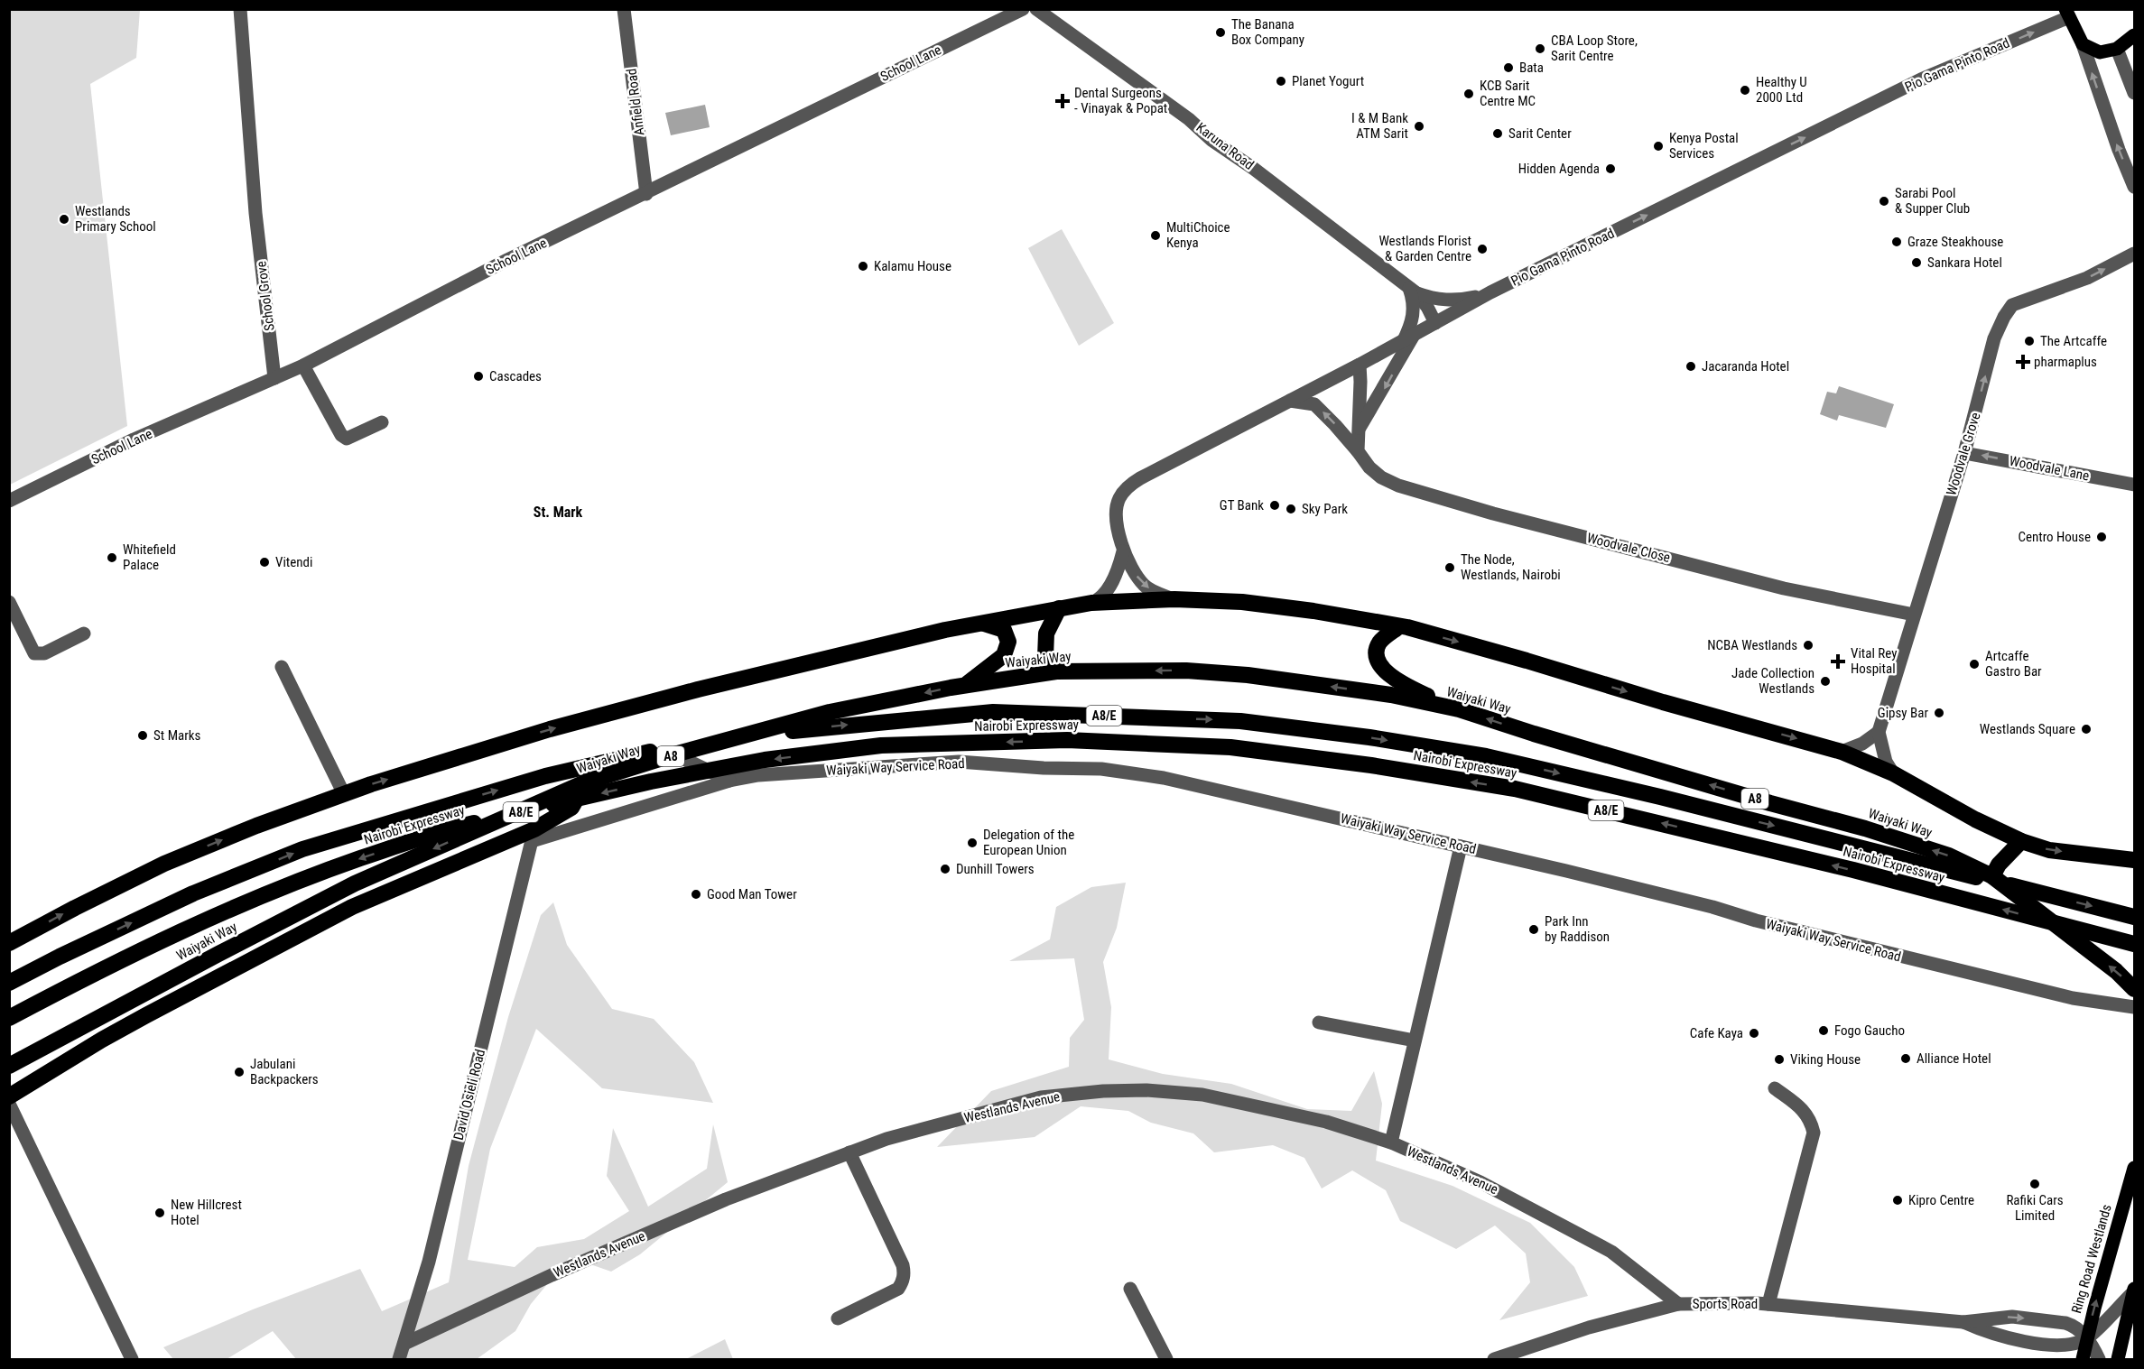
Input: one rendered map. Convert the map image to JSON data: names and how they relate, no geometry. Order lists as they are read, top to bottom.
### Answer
{
  "streets": {
    "highway": [
      "Waiyaki Way",
      "A8/E",
      "Nairobi Expressway",
      "A8"
    ],
    "main road": ["Ring Road Westlands"],
    "street": [
      "School Lane",
      "Pio Gama Pinto Road",
      "Anfield Road",
      "Karuna Road",
      "School Grove",
      "Woodvale Grove",
      "Woodvale Lane",
      "Woodvale Close",
      "Waiyaki Way Service Road",
      "David Osieli Road",
      "Westlands Avenue",
      "Sports Road"
    ]
  },
  "crossings": [
    ["School Lane", "Anfield Road"],
    ["School Lane", "School Grove"],
    ["Pio Gama Pinto Road", "Karuna Road"],
    ["Pio Gama Pinto Road", "Woodvale Close"],
    ["Woodvale Grove", "Woodvale Lane"],
    ["Woodvale Grove", "Woodvale Close"],
    ["Waiyaki Way Service Road", "David Osieli Road"],
    ["David Osieli Road", "Westlands Avenue"],
    ["Westlands Avenue", "Sports Road"],
    ["Ring Road Westlands", "Sports Road"]
  ],
  "one_way": ["Pio Gama Pinto Road", "Woodvale Grove", "Woodvale Lane"],
  "districts": ["St. Mark"],
  "places": {
    "other": [
      "The Banana Box Company",
      "CBA Loop Store, Sarit Centre",
      "Bata",
      "Planet Yogurt",
      "Healthy U 2000 Ltd",
      "KCB Sarit Centre MC",
      "I & M Bank ATM Sarit",
      "Sarit Center",
      "Kenya Postal Services",
      "Hidden Agenda",
      "Sarabi Pool & Supper Club",
      "Westlands Primary School",
      "MultiChoice Kenya",
      "Graze Steakhouse",
      "Westlands Florist & Garden Centre",
      "Sankara Hotel",
      "Kalamu House",
      "The Artcaffe",
      "Jacaranda Hotel",
      "Cascades",
      "GT Bank",
      "Sky Park",
      "Centro House",
      "Whitefield Palace",
      "Vitendi",
      "The Node, Westlands, Nairobi",
      "NCBA Westlands",
      "Artcaffe Gastro Bar",
      "Jade Collection Westlands",
      "Gipsy Bar",
      "Westlands Square",
      "St Marks",
      "Delegation of the European Union",
      "Dunhill Towers",
      "Good Man Tower",
      "Park Inn by Raddison",
      "Fogo Gaucho",
      "Cafe Kaya",
      "Alliance Hotel",
      "Viking House",
      "Jabulani Backpackers",
      "Rafiki Cars Limited",
      "Kipro Centre",
      "New Hillcrest Hotel"
    ],
    "health": ["Dental Surgeons - Vinayak & Popat", "pharmaplus", "Vital Rey Hospital"]
  }
}
